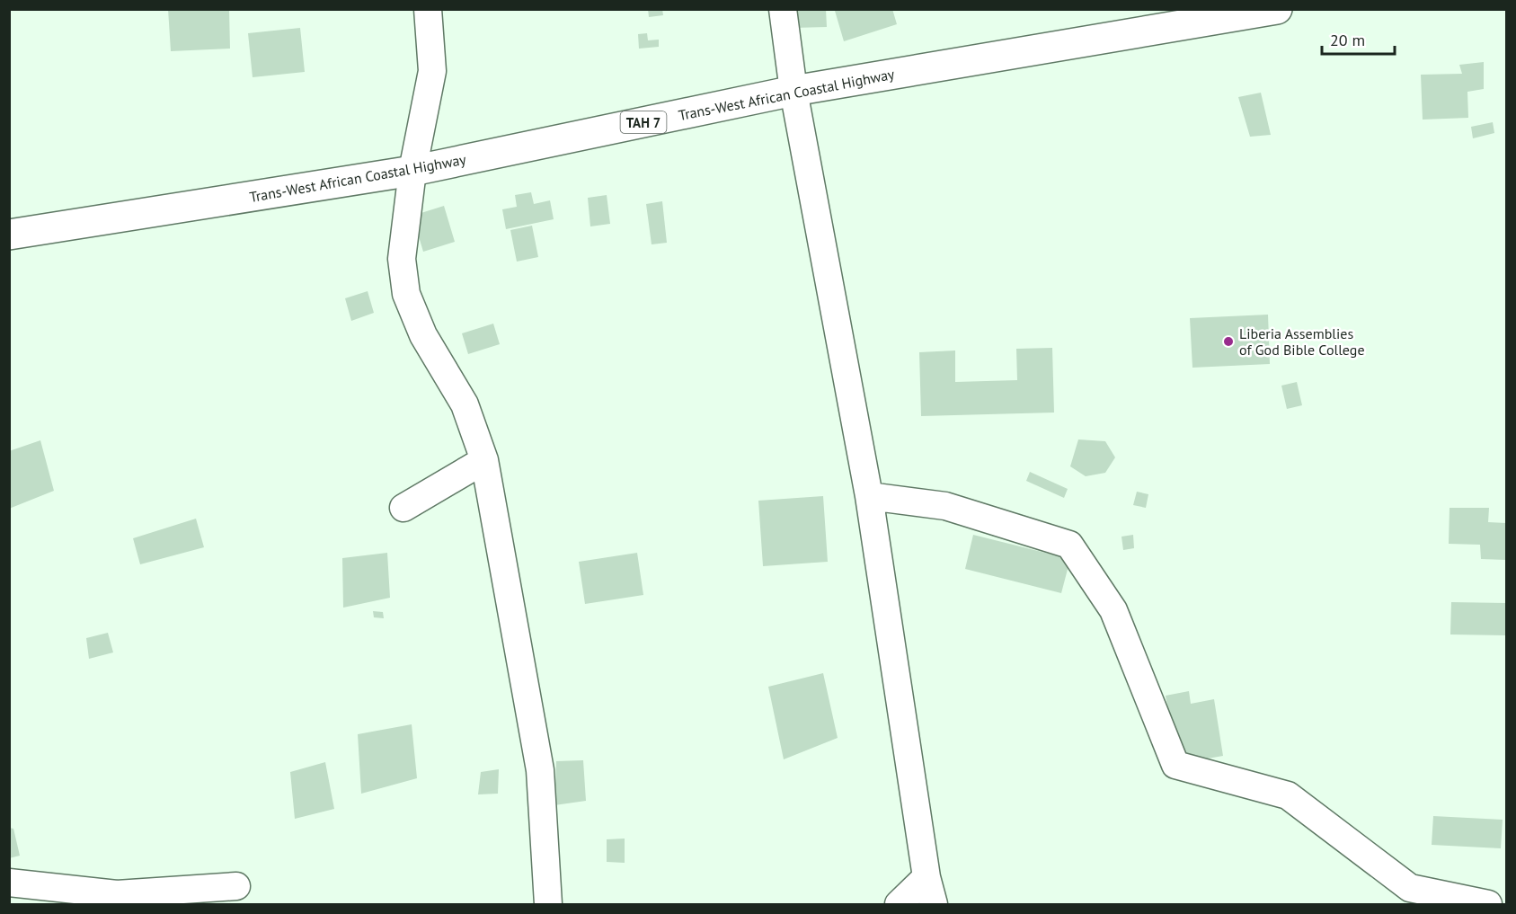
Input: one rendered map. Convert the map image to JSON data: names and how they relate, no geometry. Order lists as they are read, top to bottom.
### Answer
{
  "streets": {
    "highway": ["Trans-West African Coastal Highway", "TAH 7"]
  },
  "places": ["Liberia Assemblies of God Bible College"],
  "scale_bar": "20 m"
}
